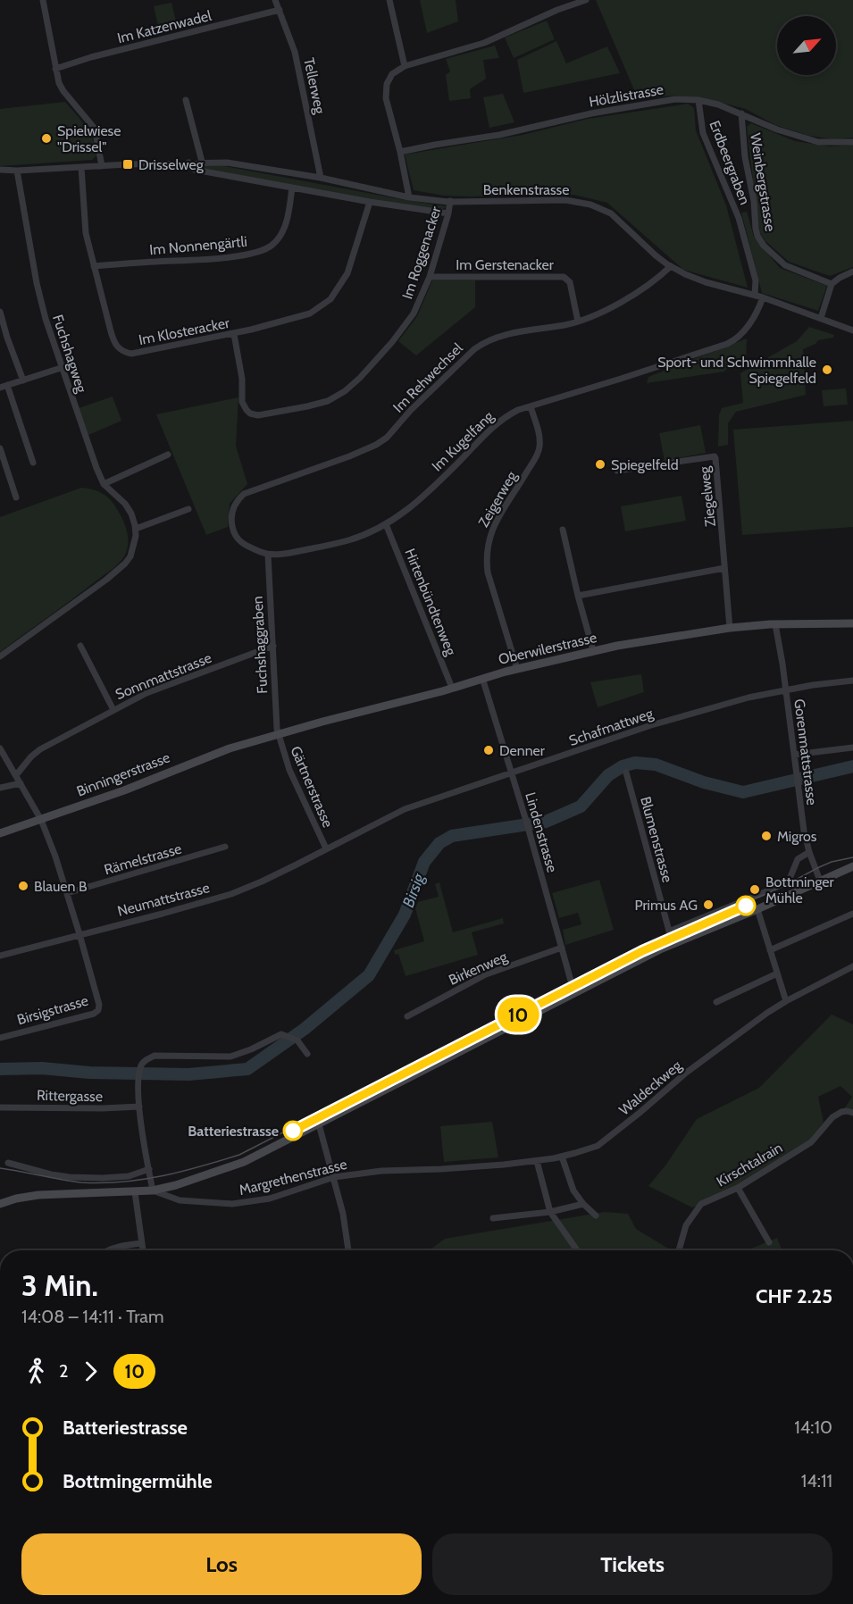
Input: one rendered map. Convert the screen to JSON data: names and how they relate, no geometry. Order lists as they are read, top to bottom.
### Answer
{
  "streets": {
    "main road": ["Oberwilerstrasse", "Binningerstrasse"],
    "street": [
      "Im Katzenwadel",
      "Tellerweg",
      "Hölzlistrasse",
      "Erdbeergraben",
      "Weinbergstrasse",
      "Benkenstrasse",
      "Im Nonnengärtli",
      "Im Roggenacker",
      "Im Gerstenacker",
      "Im Klosteracker",
      "Fuchshagweg",
      "Im Rehwechsel",
      "Im Kugelfang",
      "Ziegelweg",
      "Zeigerweg",
      "Hirtenbündtenweg",
      "Fuchshaggraben",
      "Sonnmattstrasse",
      "Schafmattweg",
      "Gorenmattstrasse",
      "Gärtnerstrasse",
      "Lindenstrasse",
      "Blumenstrasse",
      "Rämelstrasse",
      "Neumattstrasse",
      "Birkenweg",
      "Birsigstrasse",
      "Waldeckweg",
      "Rittergasse",
      "Kirschtalrain",
      "Margrethenstrasse"
    ]
  },
  "crossings": [
    ["Im Katzenwadel", "Tellerweg"],
    ["Tellerweg", "Benkenstrasse"],
    ["Hölzlistrasse", "Erdbeergraben"],
    ["Hölzlistrasse", "Weinbergstrasse"],
    ["Erdbeergraben", "Benkenstrasse"],
    ["Benkenstrasse", "Im Nonnengärtli"],
    ["Benkenstrasse", "Im Roggenacker"],
    ["Benkenstrasse", "Im Klosteracker"],
    ["Benkenstrasse", "Fuchshagweg"],
    ["Benkenstrasse", "Im Rehwechsel"],
    ["Benkenstrasse", "Im Kugelfang"],
    ["Im Nonnengärtli", "Im Klosteracker"],
    ["Im Roggenacker", "Im Gerstenacker"],
    ["Im Roggenacker", "Im Klosteracker"],
    ["Im Gerstenacker", "Im Rehwechsel"],
    ["Im Rehwechsel", "Im Kugelfang"],
    ["Im Kugelfang", "Zeigerweg"],
    ["Im Kugelfang", "Hirtenbündtenweg"],
    ["Im Kugelfang", "Fuchshaggraben"],
    ["Ziegelweg", "Oberwilerstrasse"],
    ["Zeigerweg", "Oberwilerstrasse"],
    ["Hirtenbündtenweg", "Oberwilerstrasse"],
    ["Fuchshaggraben", "Oberwilerstrasse"],
    ["Fuchshaggraben", "Sonnmattstrasse"],
    ["Fuchshaggraben", "Gärtnerstrasse"],
    ["Oberwilerstrasse", "Gorenmattstrasse"],
    ["Oberwilerstrasse", "Binningerstrasse"],
    ["Oberwilerstrasse", "Gärtnerstrasse"],
    ["Oberwilerstrasse", "Lindenstrasse"],
    ["Schafmattweg", "Gorenmattstrasse"],
    ["Schafmattweg", "Gärtnerstrasse"],
    ["Schafmattweg", "Lindenstrasse"],
    ["Schafmattweg", "Neumattstrasse"],
    ["Gärtnerstrasse", "Neumattstrasse"],
    ["Lindenstrasse", "Birkenweg"],
    ["Neumattstrasse", "Birsigstrasse"],
    ["Waldeckweg", "Margrethenstrasse"]
  ],
  "water": ["Birsig"],
  "places": {
    "other": [
      "Spielwiese \"Drissel\"",
      "Sport- und Schwimmhalle Spiegelfeld",
      "Spiegelfeld",
      "Denner",
      "Migros",
      "Blauen B",
      "Bottminger Mühle",
      "Primus AG",
      "Batteriestrasse"
    ],
    "transit": ["Drisselweg"]
  },
  "lines": ["tram line 10"],
  "north": "top right",
  "page": {
    "on_map": "10",
    "heading": ["3 Min.", "14:08 – 14:11 · Tram", "CHF 2.25"],
    "legs": ["2", "10"],
    "list": [
      {
        "name": "Batteriestrasse",
        "value": "14:10"
      },
      {
        "name": "Bottmingermühle",
        "value": "14:11"
      }
    ],
    "buttons": ["Los", "Tickets"]
  }
}
